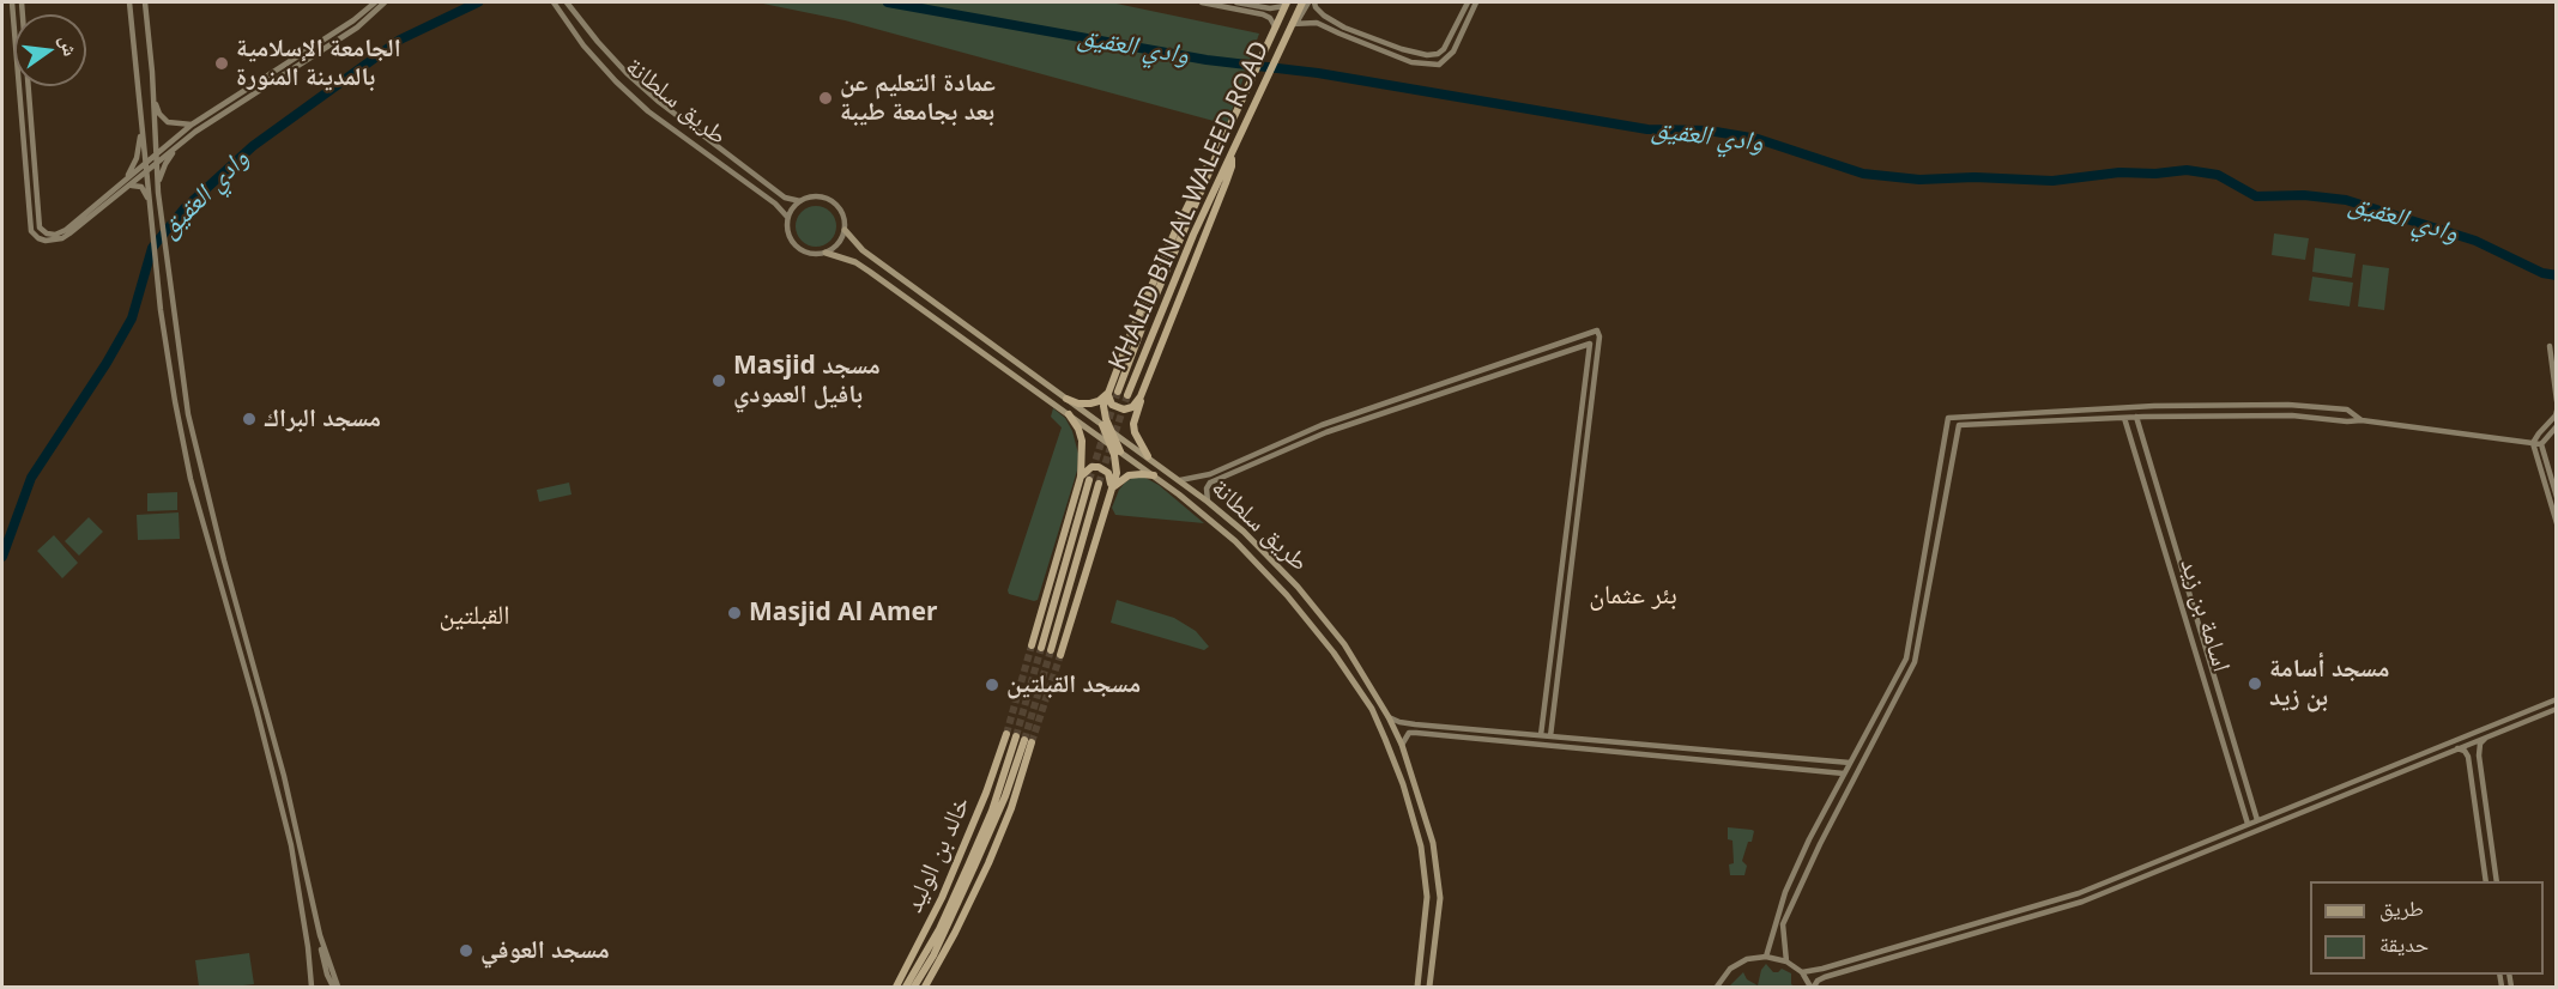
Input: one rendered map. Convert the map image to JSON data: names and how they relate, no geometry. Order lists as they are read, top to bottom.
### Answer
{
  "streets": {
    "highway": ["KHALID BIN AL WALEED ROAD", "خالد بن الوليد"],
    "main road": ["طريق سلطانة", "اسامة بن زید"]
  },
  "districts": ["بئر عثمان", "القبلتين"],
  "water": ["وادي العقيق"],
  "places": [
    "الجامعة الإسلامية بالمدينة المنورة",
    "عمادة التعليم عن بعد بجامعة طيبة",
    "Masjid مسجد بافيل العمودي",
    "مسجد البراك",
    "Masjid Al Amer",
    "مسجد أسامة بن زيد",
    "مسجد القبلتين",
    "مسجد العوفي"
  ],
  "legend": ["طريق", "حديقة"],
  "north": "right"
}
